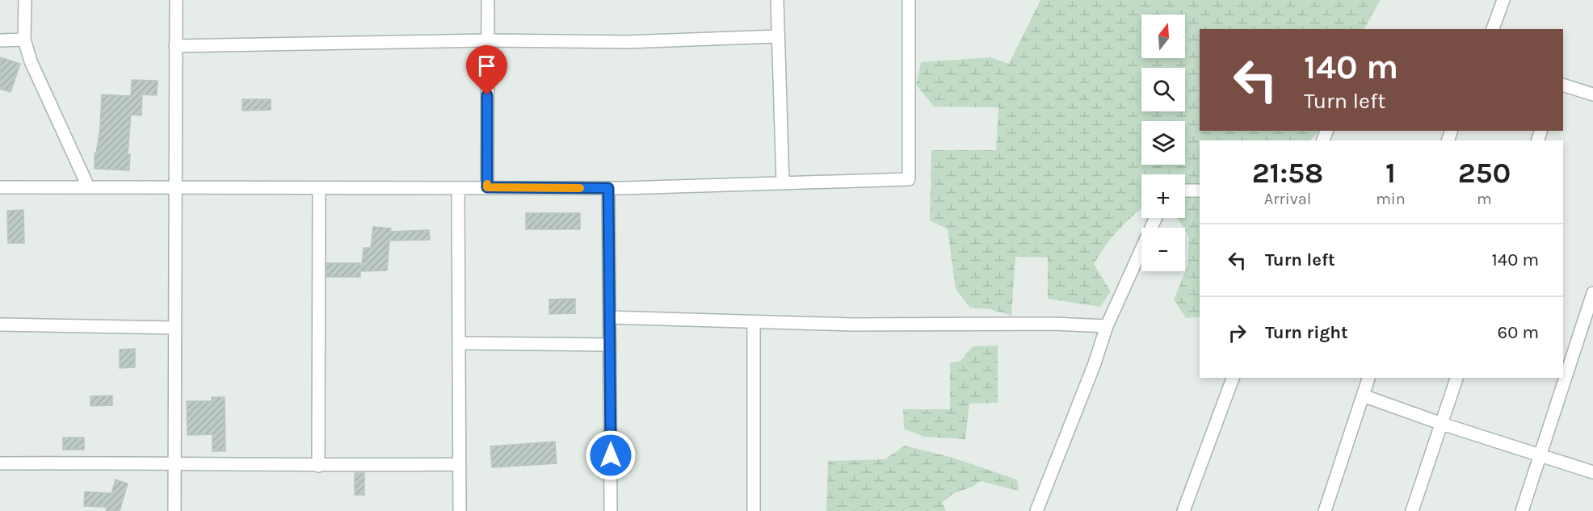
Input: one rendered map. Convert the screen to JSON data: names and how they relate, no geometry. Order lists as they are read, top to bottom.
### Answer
{
  "north": "top",
  "page": {
    "map_buttons": ["+", "−"],
    "turn": ["140 m", "Turn left"],
    "eta": [
      "21:58",
      "Arrival",
      "1",
      "min",
      "250",
      "m"
    ],
    "list": [
      {
        "name": "Turn left",
        "value": "140 m"
      },
      {
        "name": "Turn right",
        "value": "60 m"
      }
    ]
  }
}
